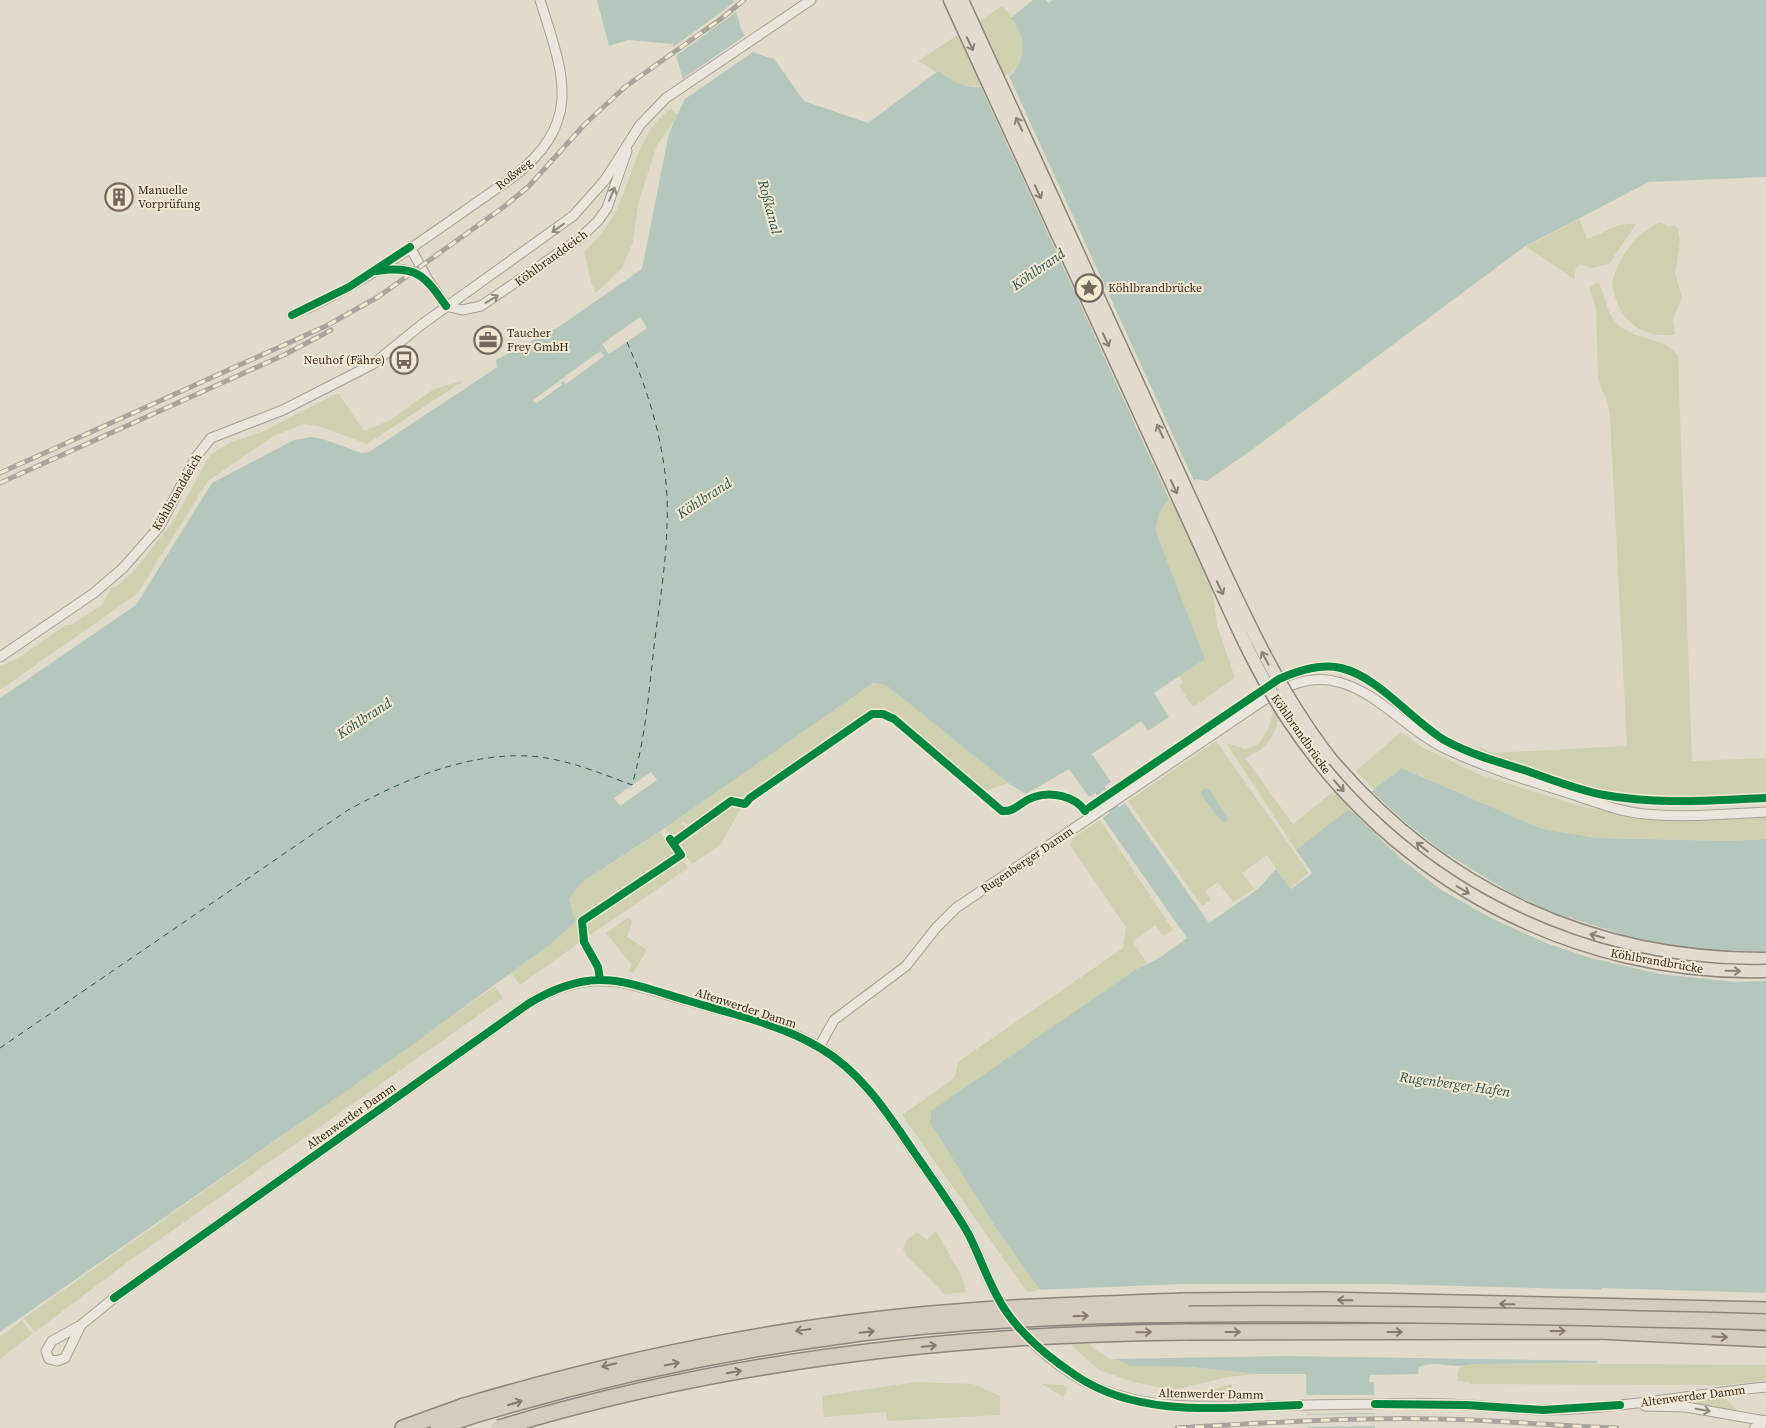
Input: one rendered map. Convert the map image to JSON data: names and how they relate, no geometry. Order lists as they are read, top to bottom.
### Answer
{
  "streets": {
    "main road": ["Köhlbrandbrücke"],
    "street": [
      "Roßweg",
      "Köhlbranddeich",
      "Rugenberger Damm",
      "Altenwerder Damm"
    ]
  },
  "crossings": [
    ["Rugenberger Damm", "Altenwerder Damm"]
  ],
  "water": ["Roßkanal", "Köhlbrand", "Rugenberger Hafen"],
  "places": {
    "building": ["Manuelle Vorprüfung"],
    "place": ["Köhlbrandbrücke"],
    "office": ["Taucher Frey GmbH"],
    "bus stop": ["Neuhof (Fähre)"]
  }
}
